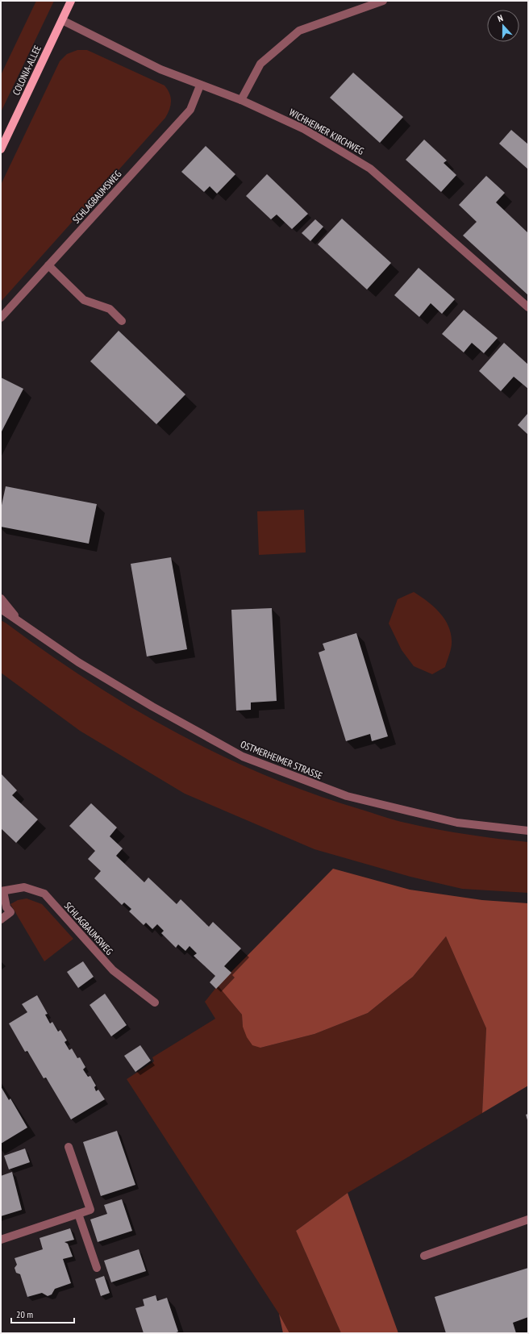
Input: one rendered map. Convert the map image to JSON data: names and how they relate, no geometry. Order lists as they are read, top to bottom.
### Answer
{
  "streets": {
    "main road": ["COLONIA-ALLEE"],
    "street": ["WICHHEIMER KIRCHWEG", "SCHLAGBAUMSWEG", "OSTMERHEIMER STRASSE"]
  },
  "crossings": [
    ["COLONIA-ALLEE", "WICHHEIMER KIRCHWEG"],
    ["WICHHEIMER KIRCHWEG", "SCHLAGBAUMSWEG"]
  ],
  "scale_bar": "20 m",
  "north": "top"
}
